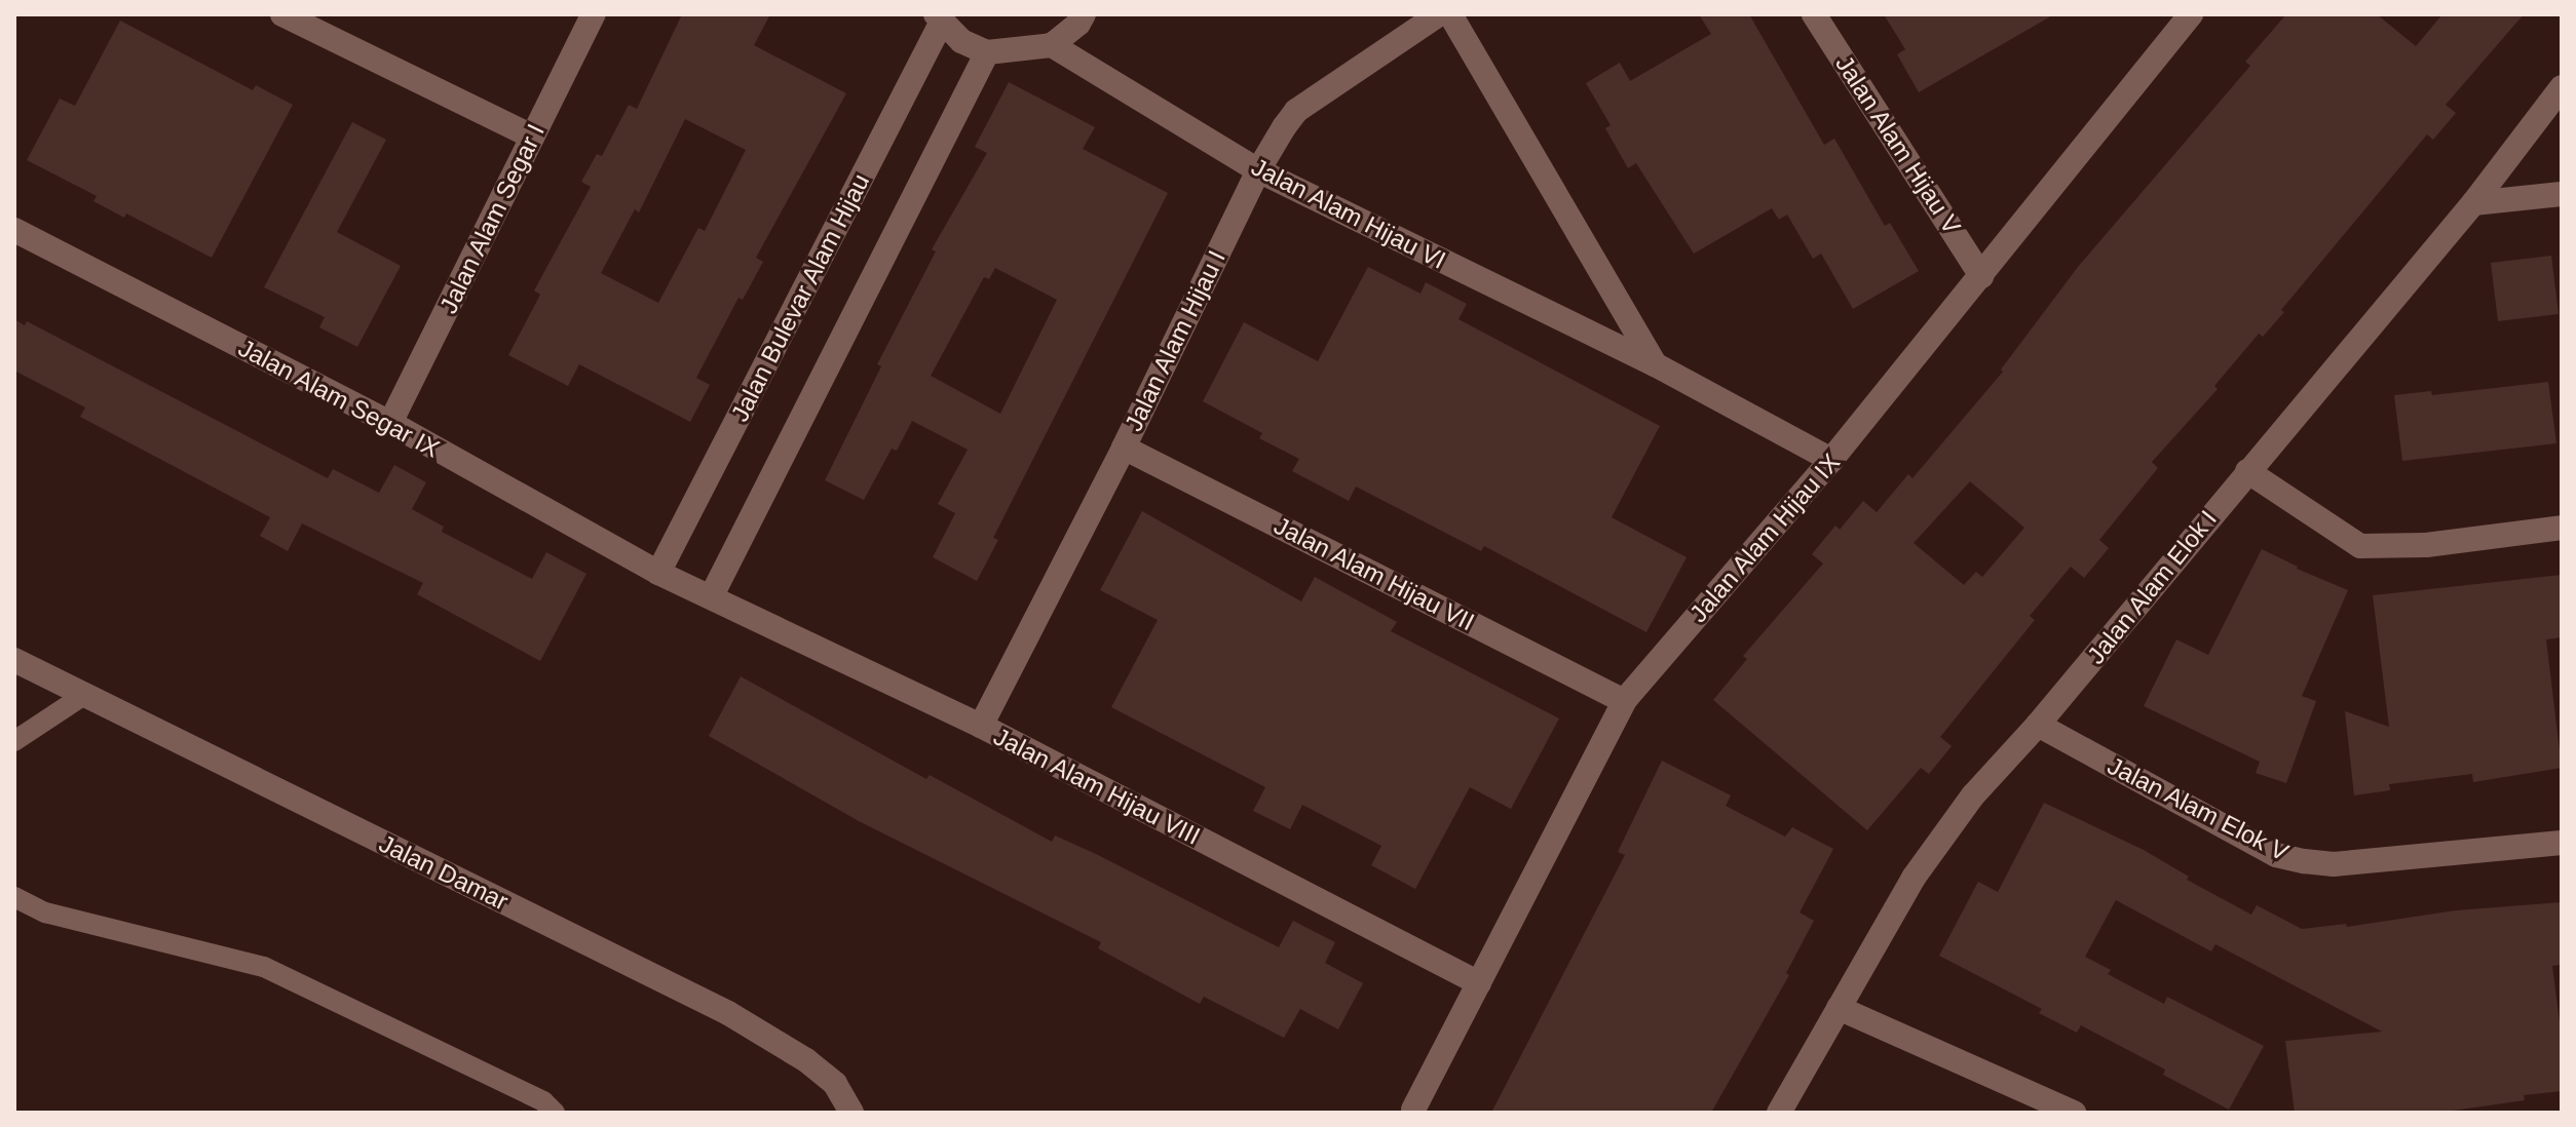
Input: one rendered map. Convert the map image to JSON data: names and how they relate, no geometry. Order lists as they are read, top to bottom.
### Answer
{
  "streets": {
    "street": [
      "Jalan Alam Hijau V",
      "Jalan Alam Hijau VI",
      "Jalan Alam Segar I",
      "Jalan Bulevar Alam Hijau",
      "Jalan Alam Hijau I",
      "Jalan Alam Segar IX",
      "Jalan Alam Hijau IX",
      "Jalan Alam Hijau VII",
      "Jalan Alam Elok I",
      "Jalan Alam Hijau VIII",
      "Jalan Alam Elok V",
      "Jalan Damar"
    ]
  },
  "crossings": [
    ["Jalan Alam Hijau V", "Jalan Alam Hijau IX"],
    ["Jalan Alam Hijau VI", "Jalan Alam Hijau I"],
    ["Jalan Alam Hijau VI", "Jalan Alam Hijau IX"],
    ["Jalan Alam Segar I", "Jalan Alam Segar IX"],
    ["Jalan Bulevar Alam Hijau", "Jalan Alam Segar IX"],
    ["Jalan Alam Hijau I", "Jalan Alam Hijau VII"],
    ["Jalan Alam Hijau I", "Jalan Alam Hijau VIII"],
    ["Jalan Alam Segar IX", "Jalan Alam Hijau VIII"],
    ["Jalan Alam Hijau IX", "Jalan Alam Hijau VII"],
    ["Jalan Alam Hijau IX", "Jalan Alam Hijau VIII"],
    ["Jalan Alam Elok I", "Jalan Alam Elok V"]
  ]
}
